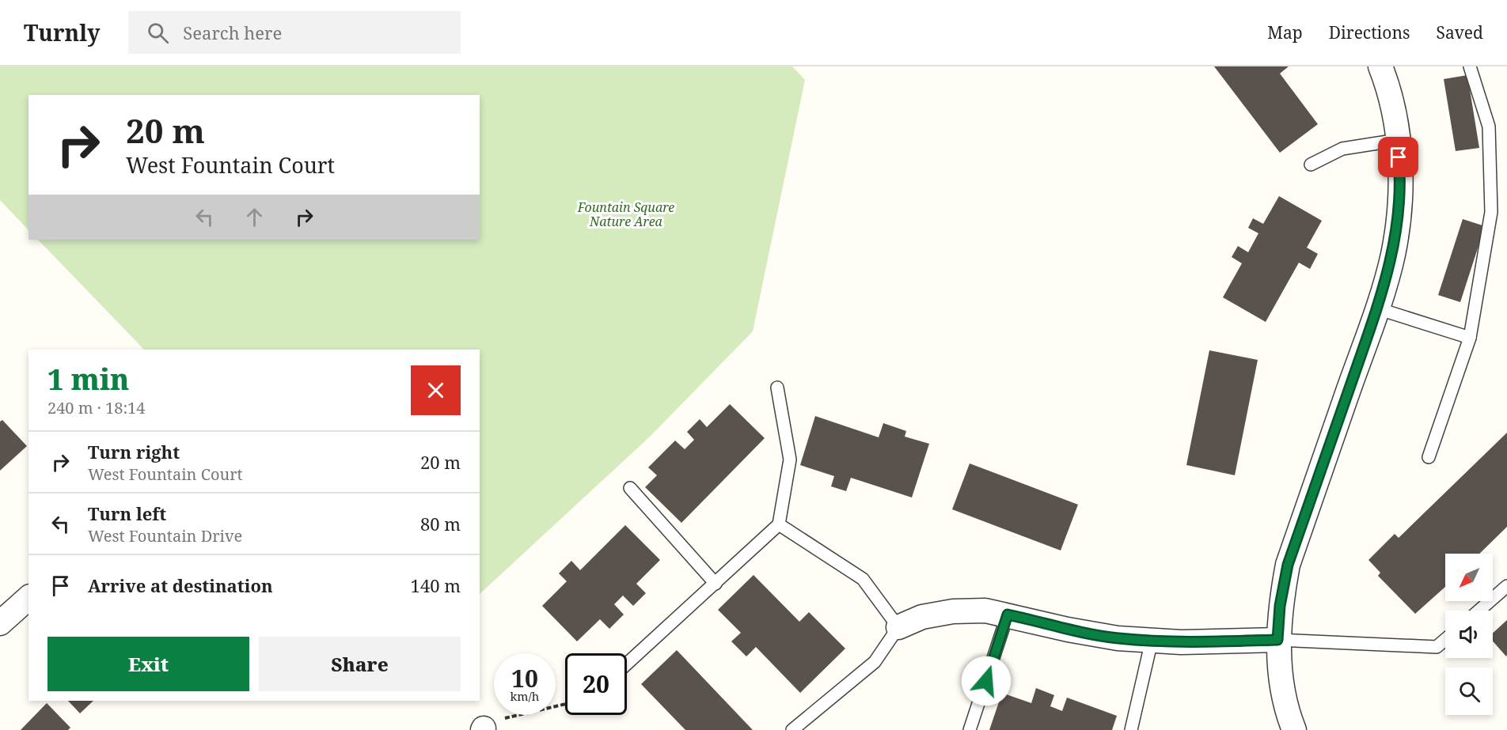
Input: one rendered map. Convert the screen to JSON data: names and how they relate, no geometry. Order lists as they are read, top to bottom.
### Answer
{
  "parks": ["Fountain Square Nature Area"],
  "north": "bottom left",
  "page": {
    "header": "Turnly",
    "search": "Search here",
    "nav": ["Map", "Directions", "Saved"],
    "turn": ["20 m", "West Fountain Court"],
    "heading": ["1 min", "240 m · 18:14"],
    "list": [
      {
        "name": "Turn right",
        "note": "West Fountain Court",
        "value": "20 m"
      },
      {
        "name": "Turn left",
        "note": "West Fountain Drive",
        "value": "80 m"
      },
      {
        "name": "Arrive at destination",
        "value": "140 m"
      }
    ],
    "buttons": ["Exit", "Share"],
    "speed": "10 km/h",
    "limit": "20"
  }
}
